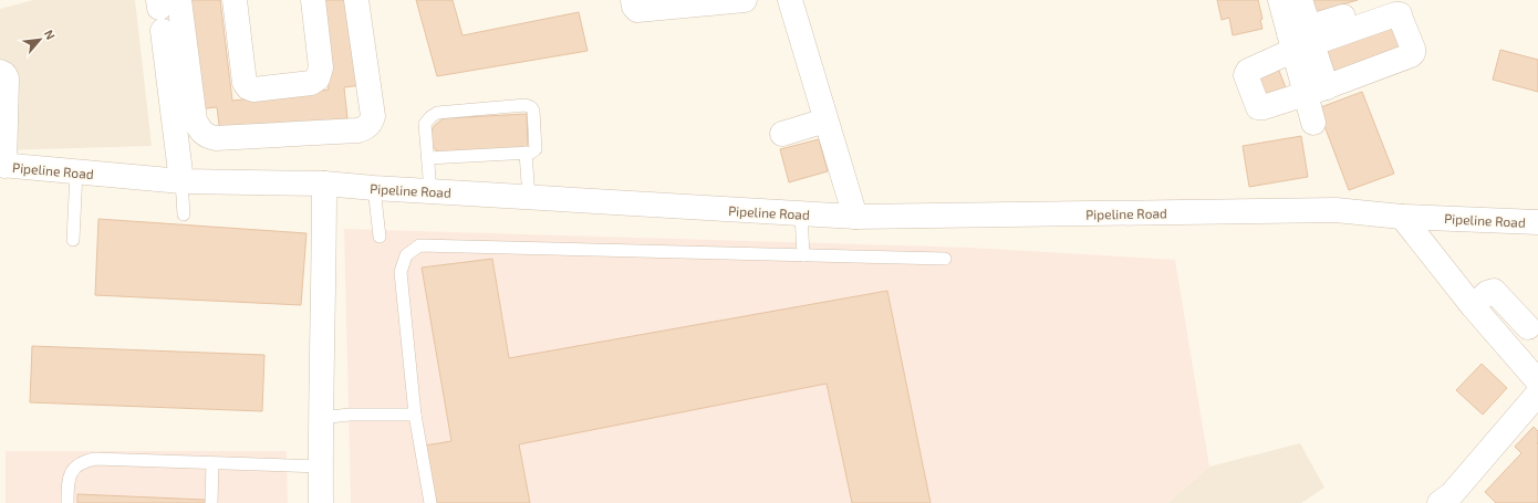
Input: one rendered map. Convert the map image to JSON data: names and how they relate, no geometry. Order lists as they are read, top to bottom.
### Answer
{
  "streets": {
    "street": ["Pipeline Road"]
  },
  "north": "top right"
}
